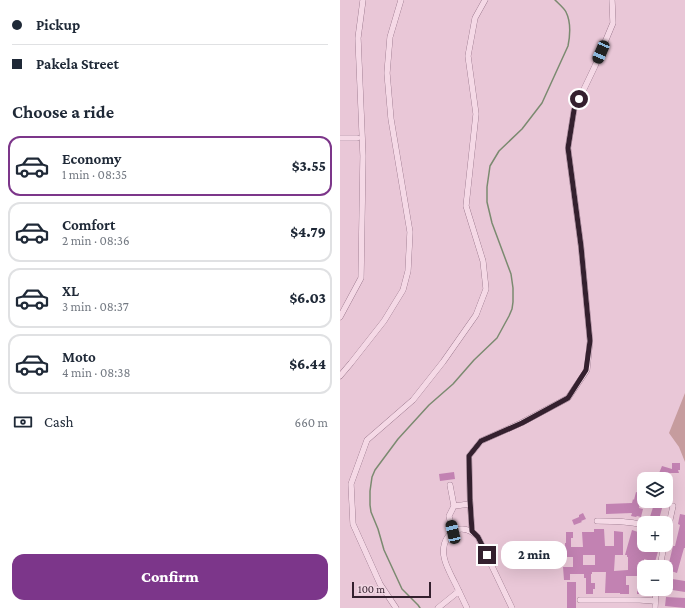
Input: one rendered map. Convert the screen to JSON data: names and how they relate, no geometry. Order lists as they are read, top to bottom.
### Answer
{
  "scale_bar": "100 m",
  "page": {
    "banner": ["Pickup", "Pakela Street"],
    "heading": "Choose a ride",
    "list": [
      {
        "name": "Economy",
        "note": "1 min · 08:35",
        "value": "$3.55"
      },
      {
        "name": "Comfort",
        "note": "2 min · 08:36",
        "value": "$4.79"
      },
      {
        "name": "XL",
        "note": "3 min · 08:37",
        "value": "$6.03"
      },
      {
        "name": "Moto",
        "note": "4 min · 08:38",
        "value": "$6.44"
      }
    ],
    "pay": ["Cash", "660 m"],
    "map_buttons": ["+", "−"],
    "bubble": "2 min",
    "buttons": "Confirm",
    "scale": "100 m"
  }
}
